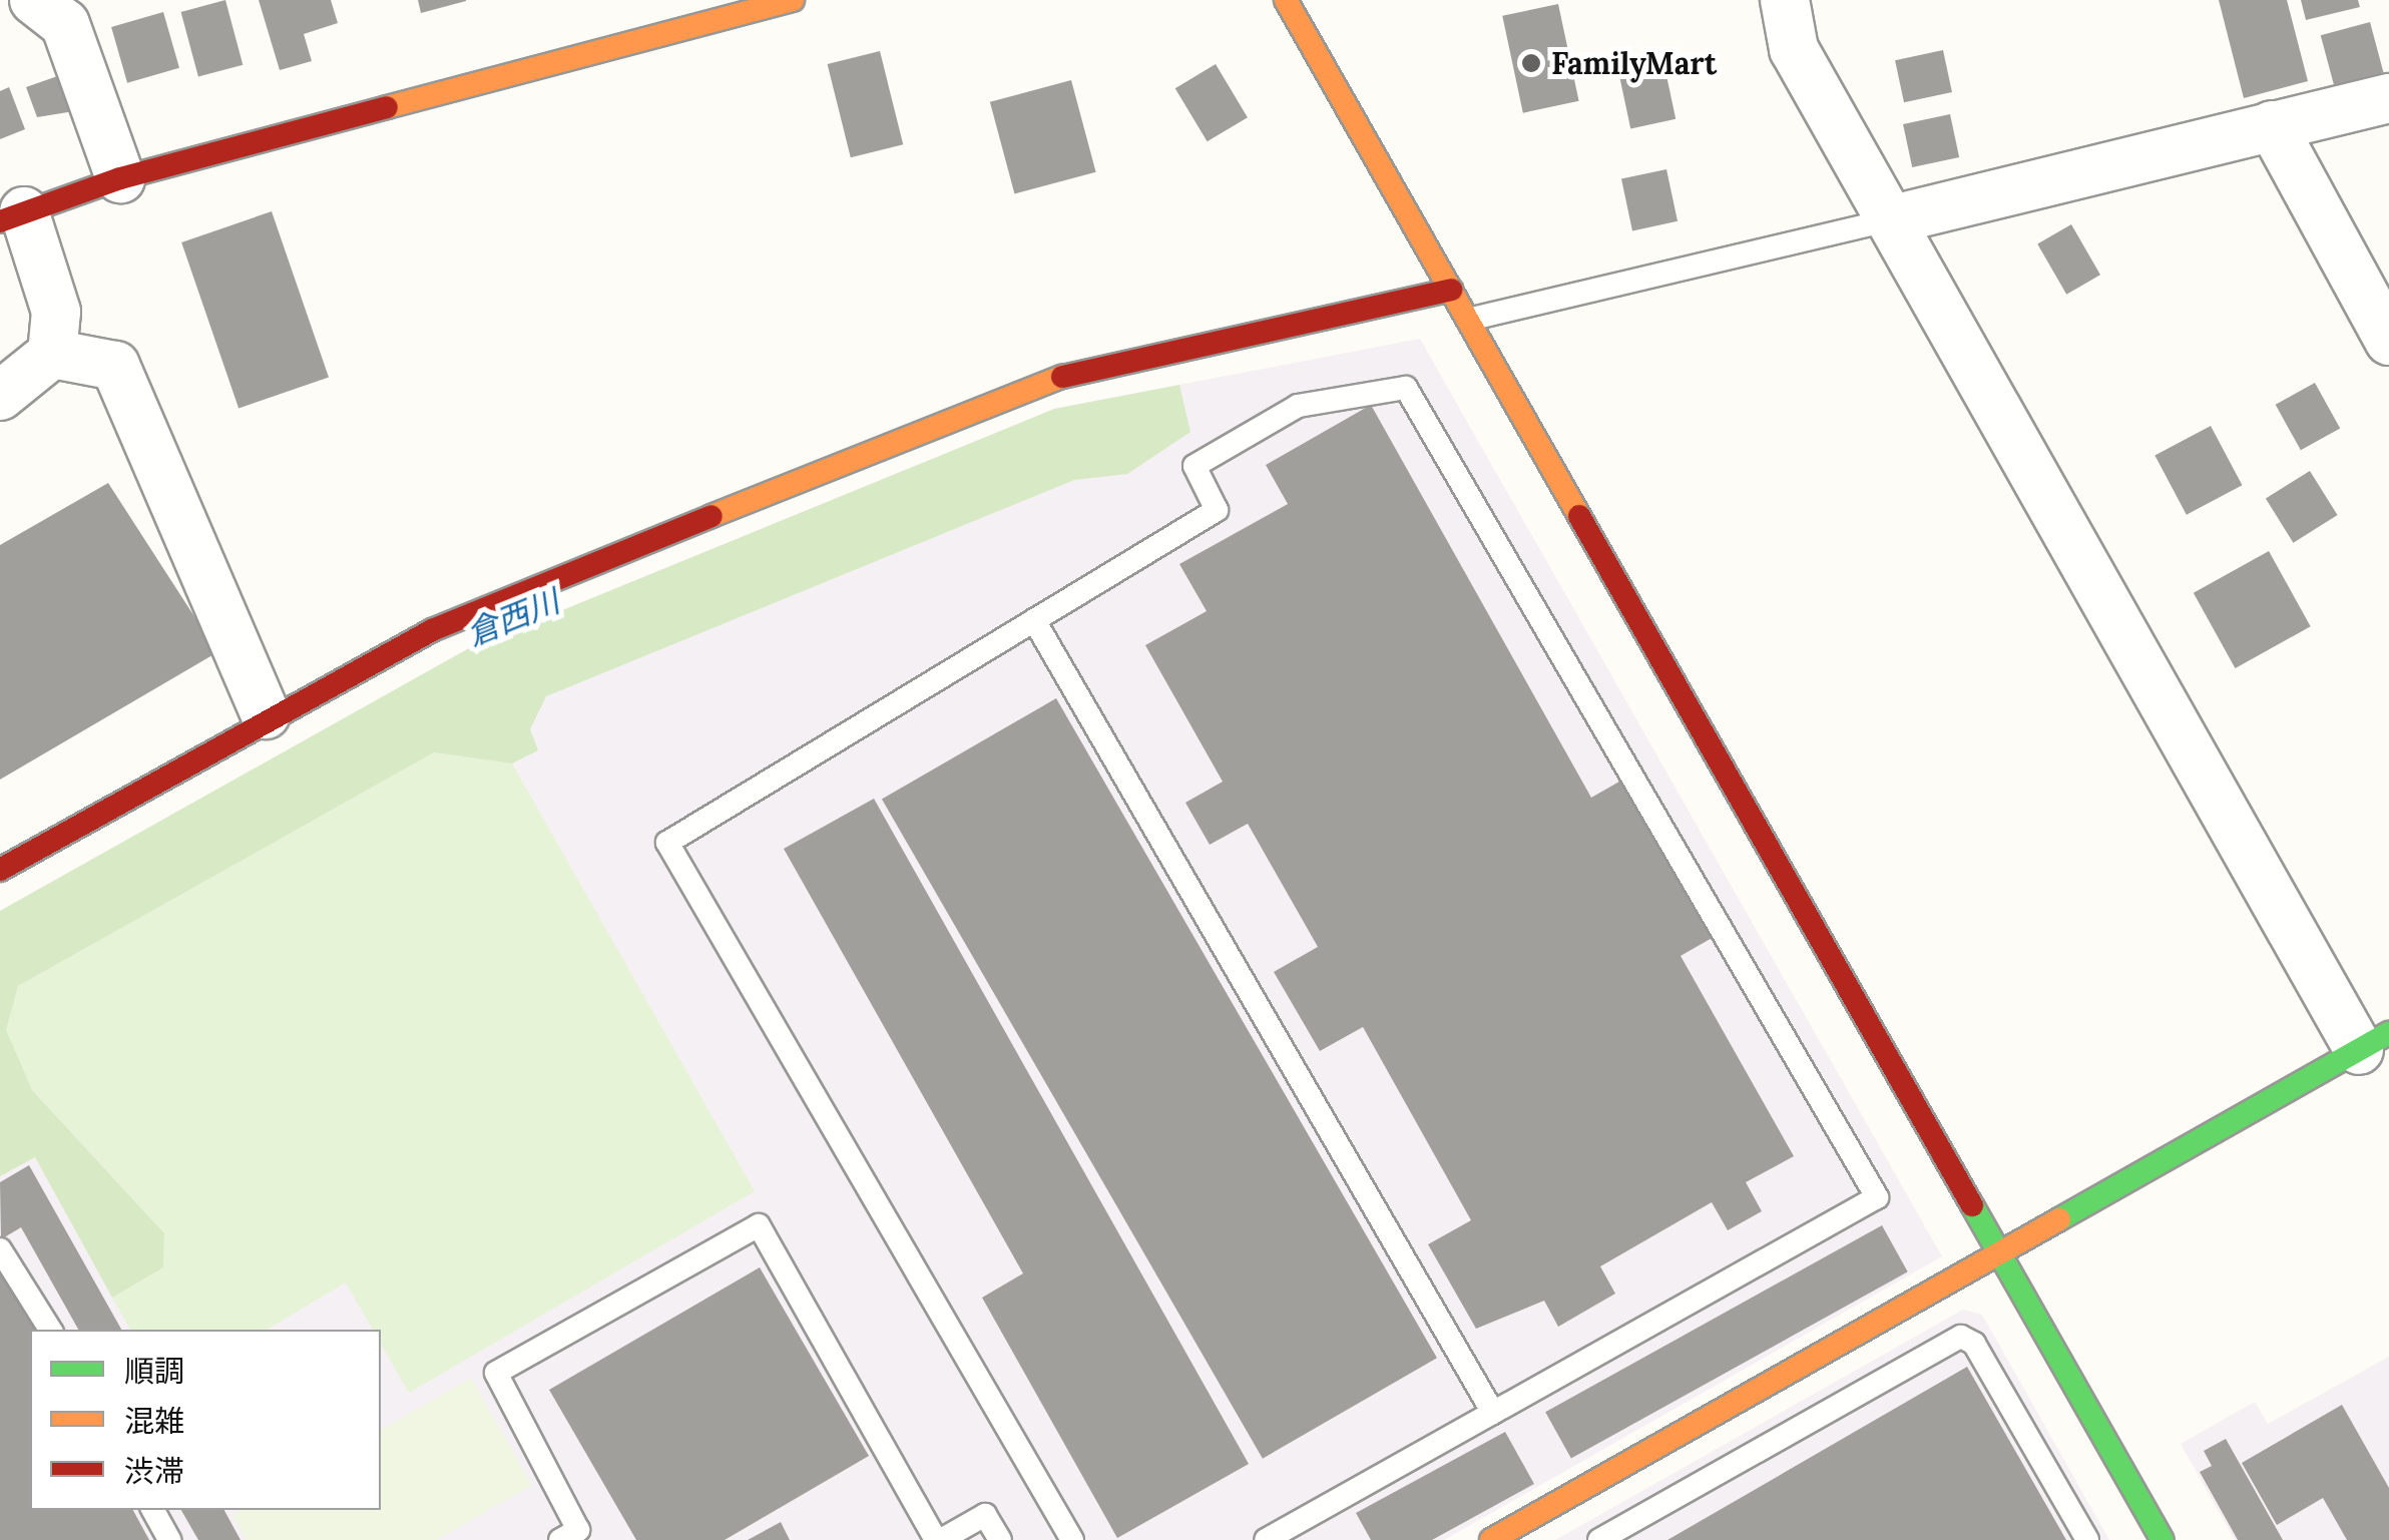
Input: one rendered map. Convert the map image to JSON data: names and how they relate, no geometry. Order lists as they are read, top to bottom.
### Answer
{
  "water": ["倉西川"],
  "places": ["FamilyMart"],
  "legend": ["順調", "混雑", "渋滞"]
}
